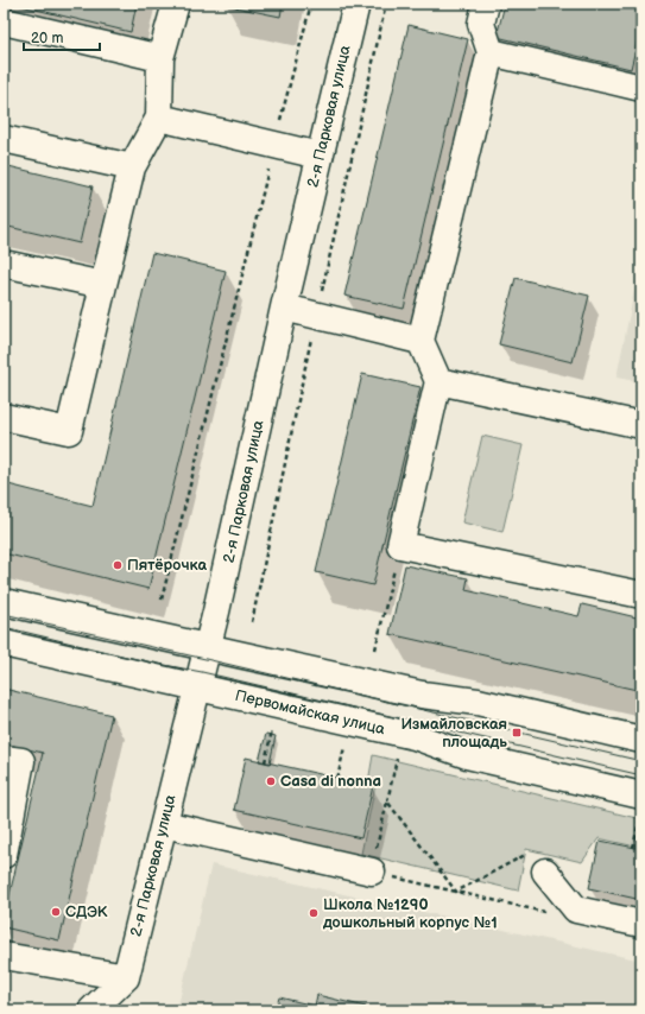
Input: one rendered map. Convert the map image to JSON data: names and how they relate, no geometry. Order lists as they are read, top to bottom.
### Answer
{
  "streets": {
    "main road": ["2-я Парковая улица", "Первомайская улица"]
  },
  "crossings": [
    ["2-я Парковая улица", "Первомайская улица"]
  ],
  "places": {
    "other": [
      "Пятёрочка",
      "Casa di nonna",
      "СДЭК",
      "Школа №1290 дошкольный корпус №1"
    ],
    "transit": ["Измайловская площадь"]
  },
  "scale_bar": "20 m"
}
